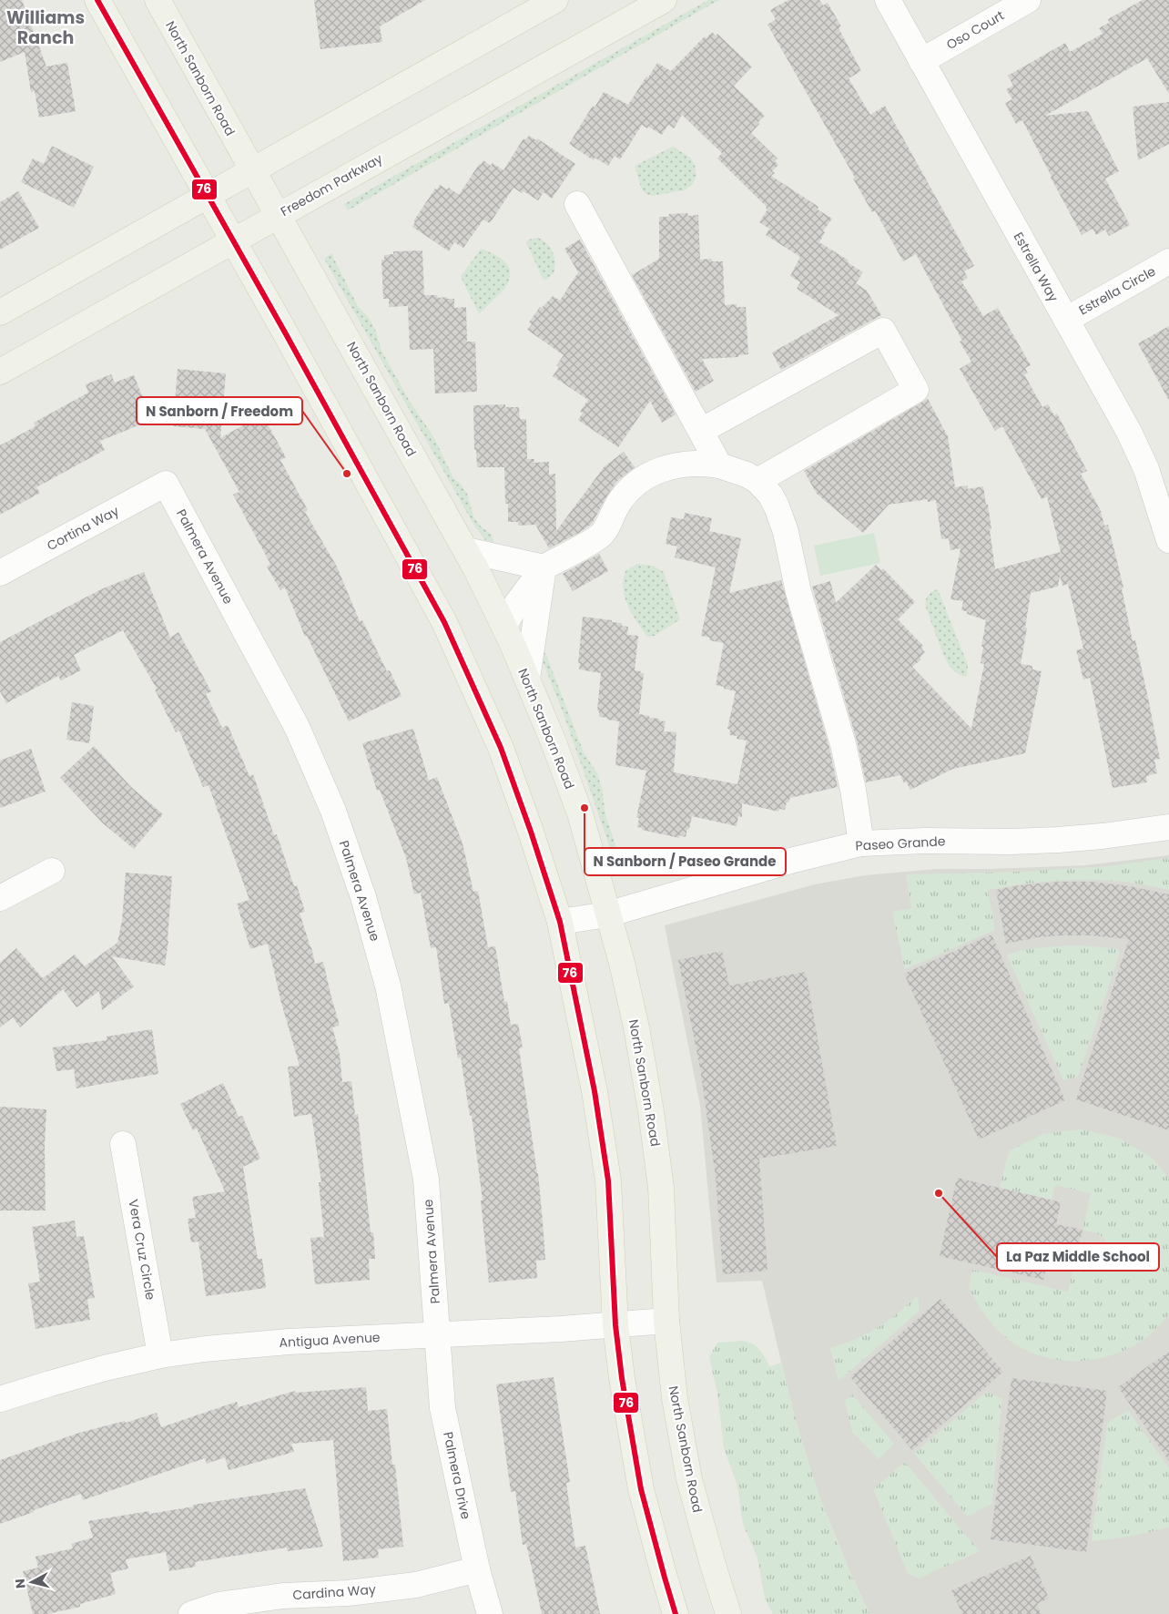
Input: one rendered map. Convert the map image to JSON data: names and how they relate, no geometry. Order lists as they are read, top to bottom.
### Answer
{
  "streets": {
    "main road": ["North Sanborn Road", "Freedom Parkway"],
    "street": [
      "Oso Court",
      "Estrella Way",
      "Estrella Circle",
      "Cortina Way",
      "Palmera Avenue",
      "Paseo Grande",
      "Vera Cruz Circle",
      "Antigua Avenue",
      "Palmera Drive",
      "Cardina Way"
    ]
  },
  "crossings": [
    ["Oso Court", "Estrella Way"],
    ["North Sanborn Road", "Freedom Parkway"],
    ["North Sanborn Road", "Paseo Grande"],
    ["North Sanborn Road", "Antigua Avenue"],
    ["Estrella Way", "Estrella Circle"],
    ["Cortina Way", "Palmera Avenue"],
    ["Palmera Avenue", "Antigua Avenue"],
    ["Palmera Avenue", "Palmera Drive"],
    ["Vera Cruz Circle", "Antigua Avenue"],
    ["Antigua Avenue", "Palmera Drive"],
    ["Palmera Drive", "Cardina Way"]
  ],
  "districts": ["Williams Ranch"],
  "places": ["N Sanborn / Freedom", "N Sanborn / Paseo Grande", "La Paz Middle School"],
  "lines": ["transit line 76"],
  "north": "left"
}
